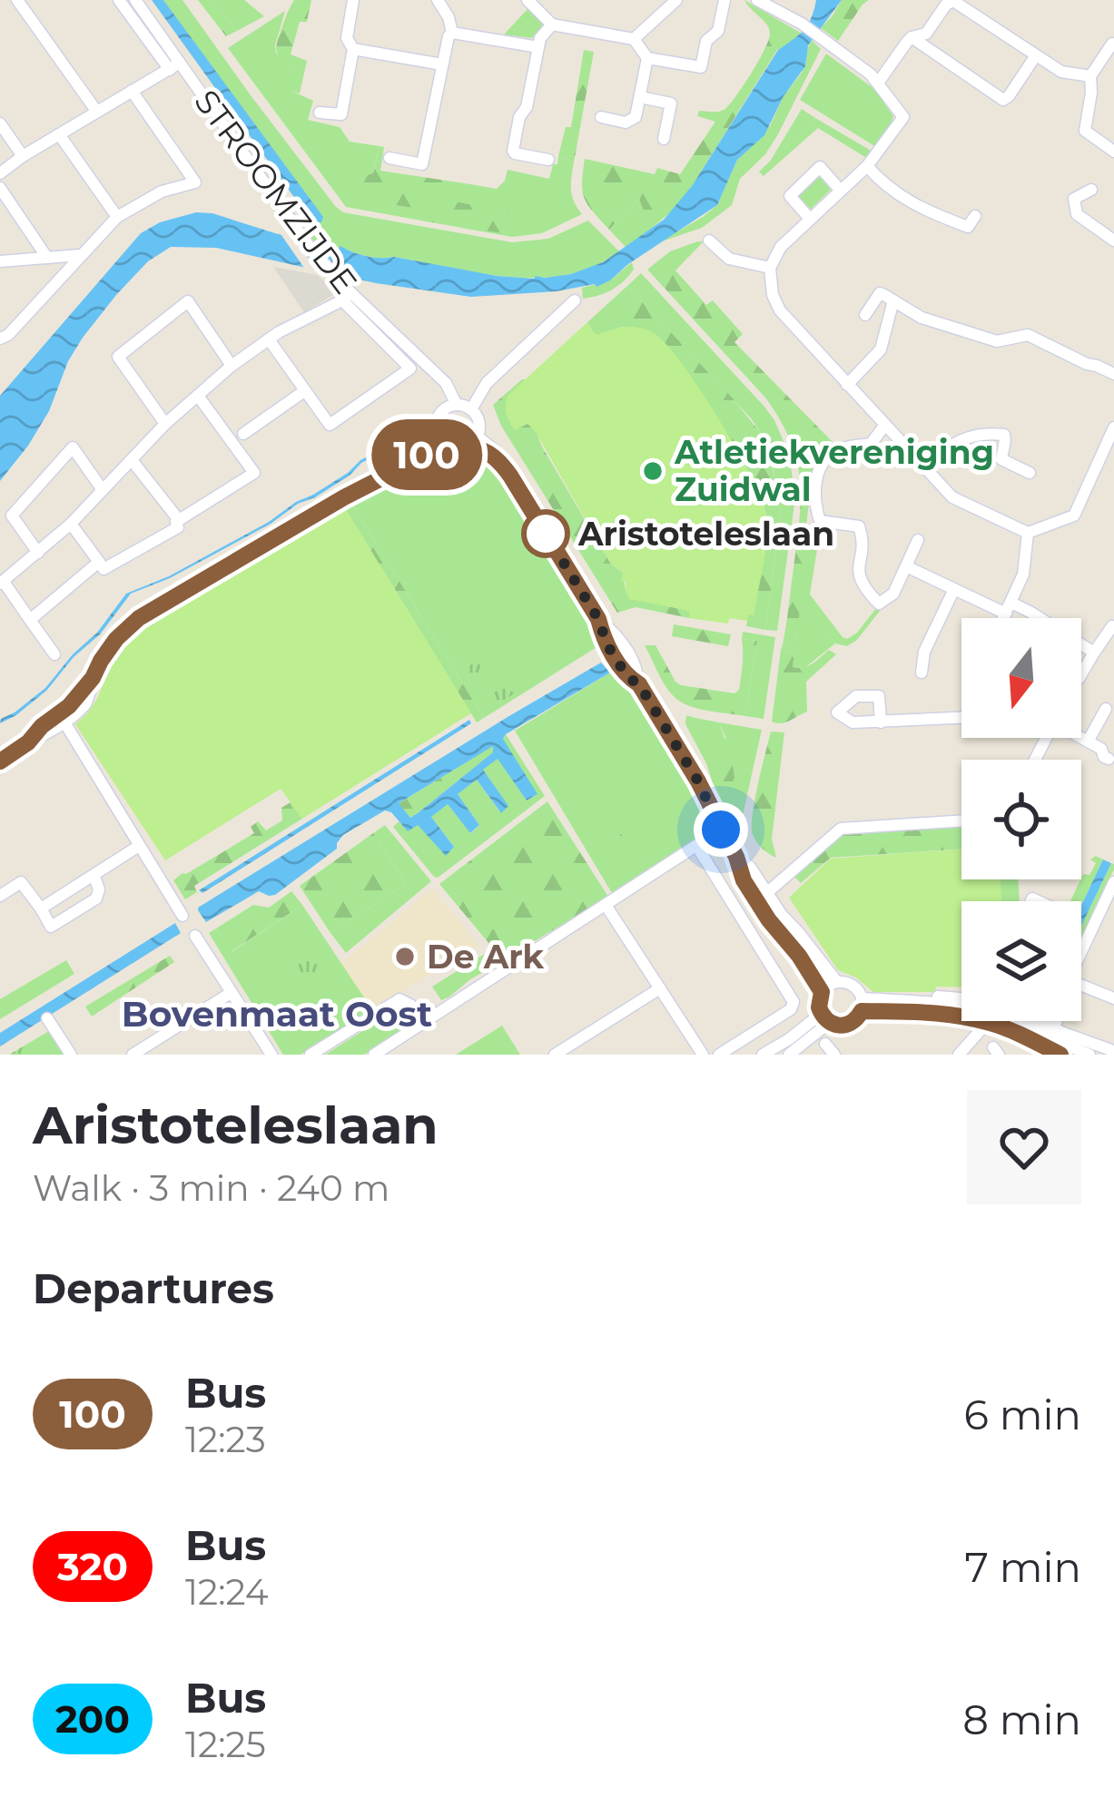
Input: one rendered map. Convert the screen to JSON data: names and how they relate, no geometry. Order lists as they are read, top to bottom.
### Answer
{
  "streets": {
    "street": ["STROOMZIJDE"]
  },
  "districts": ["Bovenmaat Oost"],
  "places": ["Atletiekvereniging Zuidwal", "Aristoteleslaan", "De Ark"],
  "lines": ["bus line 100"],
  "north": "bottom",
  "page": {
    "on_map": "100",
    "heading": [
      ["Aristoteleslaan", "Walk · 3 min · 240 m"],
      "Departures"
    ],
    "list": [
      {
        "mark": "100",
        "name": "Bus",
        "note": "12:23",
        "value": "6 min"
      },
      {
        "mark": "320",
        "name": "Bus",
        "note": "12:24",
        "value": "7 min"
      },
      {
        "mark": "200",
        "name": "Bus",
        "note": "12:25",
        "value": "8 min"
      }
    ]
  }
}
